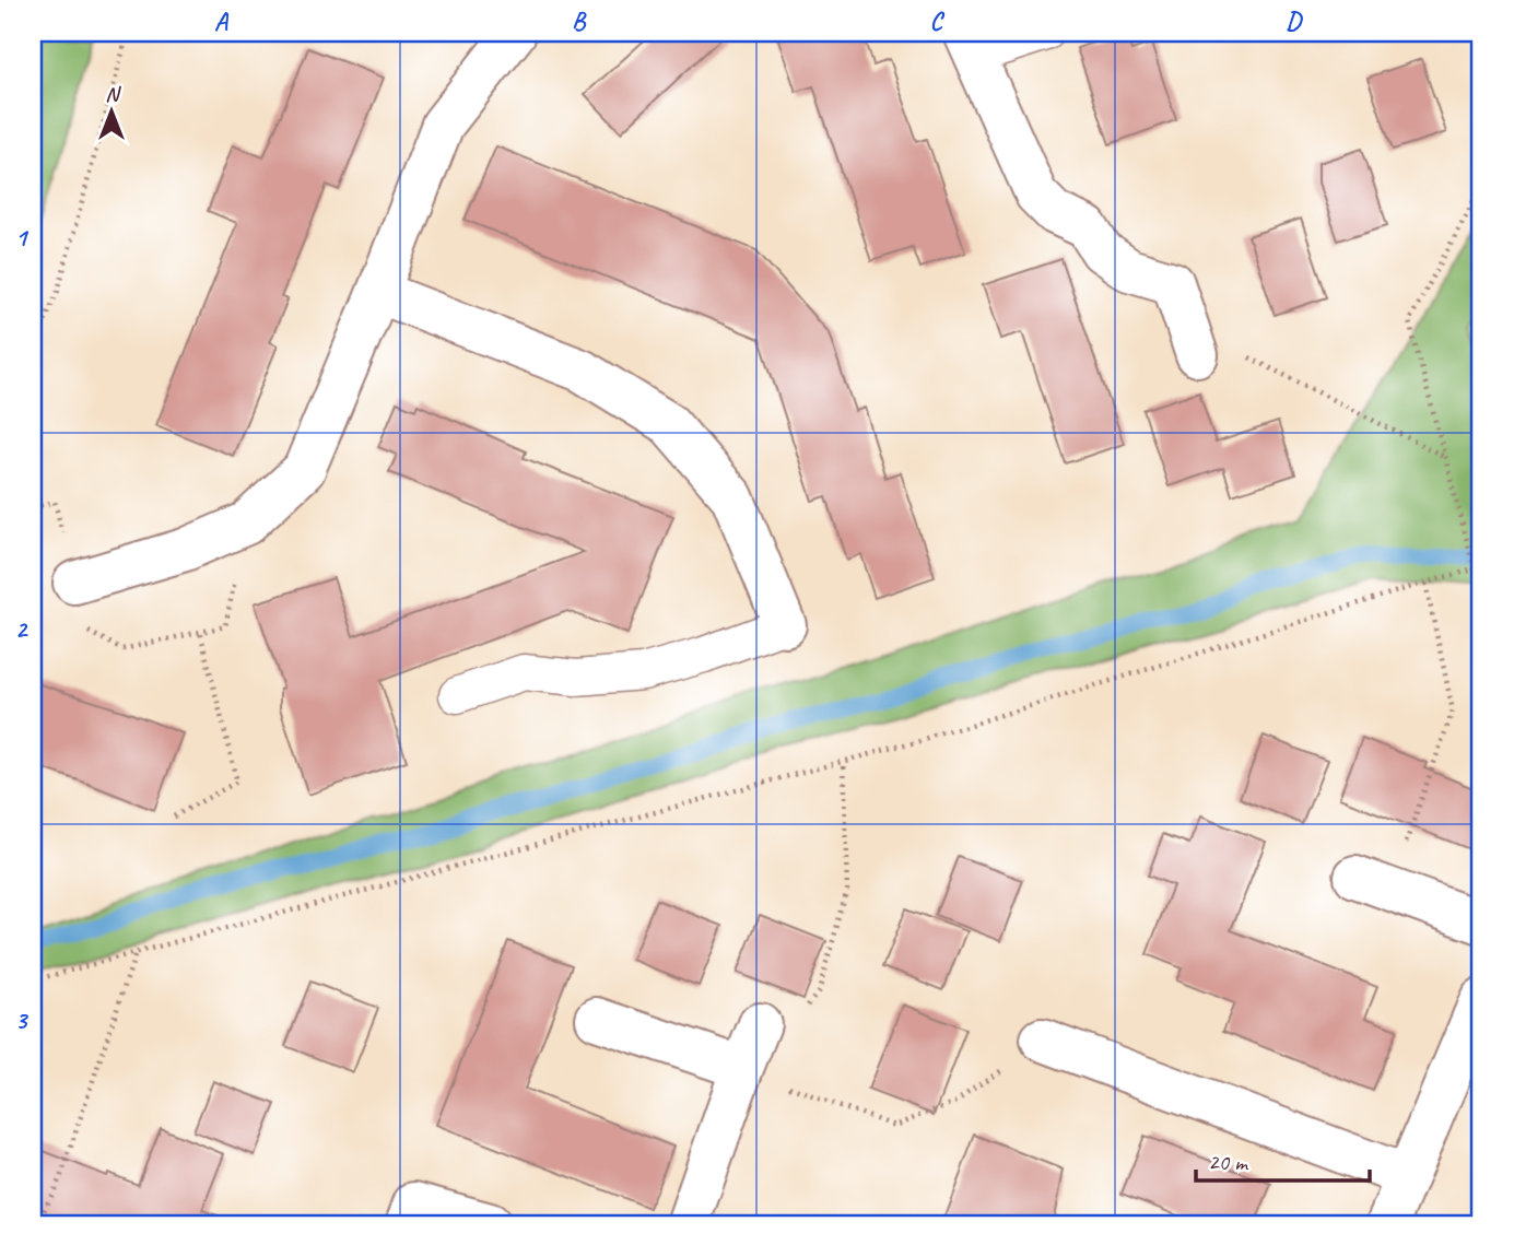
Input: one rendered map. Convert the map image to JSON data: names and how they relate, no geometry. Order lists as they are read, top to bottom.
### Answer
{
  "scale_bar": "20 m",
  "north": "top",
  "grid": {
    "columns": [
      "A",
      "B",
      "C",
      "D"
    ],
    "rows": ["1", "2", "3"]
  }
}
